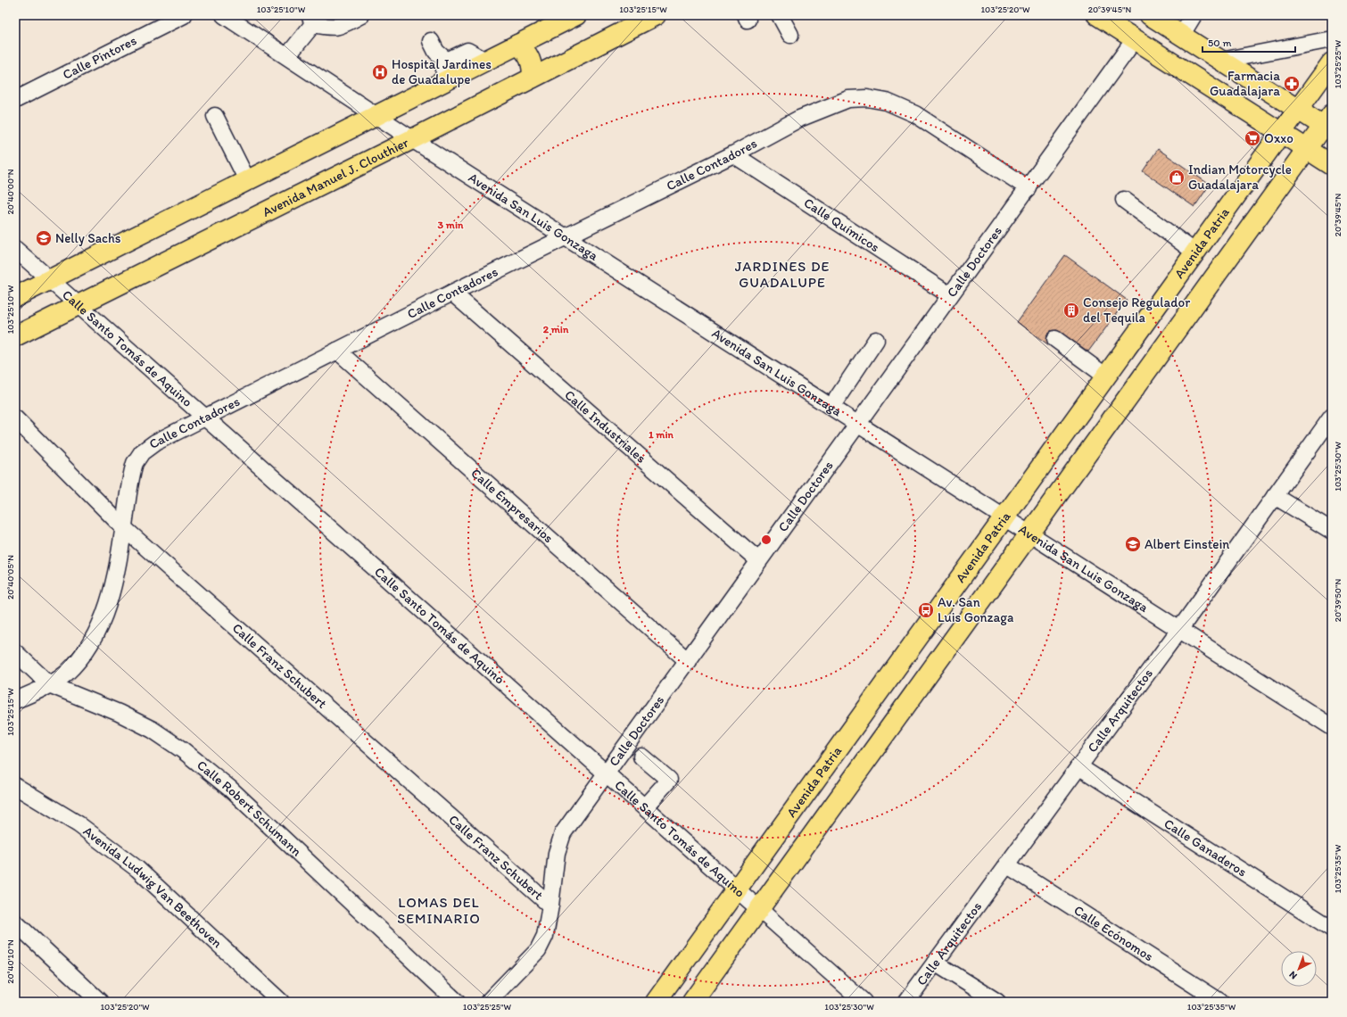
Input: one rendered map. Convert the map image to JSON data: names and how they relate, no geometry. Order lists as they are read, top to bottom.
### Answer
{
  "streets": {
    "main road": ["Avenida Manuel J. Clouthier", "Avenida Patria"],
    "street": [
      "Calle Pintores",
      "Calle Contadores",
      "Avenida San Luis Gonzaga",
      "Calle Químicos",
      "Calle Doctores",
      "Calle Santo Tomás de Aquino",
      "Calle Industriales",
      "Calle Empresarios",
      "Calle Franz Schubert",
      "Calle Arquitectos",
      "Calle Robert Schumann",
      "Calle Ganaderos",
      "Avenida Ludwig Van Beethoven",
      "Calle Ecónomos"
    ]
  },
  "crossings": [
    ["Calle Contadores", "Avenida San Luis Gonzaga"],
    ["Calle Contadores", "Calle Químicos"],
    ["Calle Contadores", "Calle Doctores"],
    ["Calle Contadores", "Calle Santo Tomás de Aquino"],
    ["Calle Contadores", "Calle Industriales"],
    ["Calle Contadores", "Calle Empresarios"],
    ["Calle Contadores", "Calle Franz Schubert"],
    ["Calle Contadores", "Calle Robert Schumann"],
    ["Avenida Manuel J. Clouthier", "Avenida San Luis Gonzaga"],
    ["Avenida Manuel J. Clouthier", "Calle Santo Tomás de Aquino"],
    ["Avenida San Luis Gonzaga", "Avenida Patria"],
    ["Avenida San Luis Gonzaga", "Calle Doctores"],
    ["Avenida San Luis Gonzaga", "Calle Arquitectos"],
    ["Calle Químicos", "Calle Doctores"],
    ["Avenida Patria", "Calle Santo Tomás de Aquino"],
    ["Calle Doctores", "Calle Santo Tomás de Aquino"],
    ["Calle Doctores", "Calle Industriales"],
    ["Calle Doctores", "Calle Empresarios"],
    ["Calle Doctores", "Calle Franz Schubert"],
    ["Calle Arquitectos", "Calle Ganaderos"],
    ["Calle Arquitectos", "Calle Ecónomos"]
  ],
  "districts": ["JARDINES DE GUADALUPE", "LOMAS DEL SEMINARIO"],
  "places": {
    "hospital": ["Hospital Jardines de Guadalupe"],
    "pharmacy": ["Farmacia Guadalajara"],
    "supermarket": ["Oxxo"],
    "shop": ["Indian Motorcycle Guadalajara"],
    "school or university": ["Nelly Sachs", "Albert Einstein"],
    "building": ["Consejo Regulador del Tequila"],
    "bus stop": ["Av. San Luis Gonzaga"]
  },
  "scale_bar": "50 m",
  "north": "bottom left",
  "coordinates": [
    "103°25'10\"W",
    "103°25'15\"W",
    "103°25'20\"W",
    "20°39'45\"N",
    "103°25'25\"W",
    "20°40'00\"N",
    "103°25'30\"W",
    "20°40'05\"N",
    "20°39'50\"N",
    "103°25'35\"W",
    "20°40'10\"N"
  ],
  "rings": ["3 min", "2 min", "1 min"]
}
